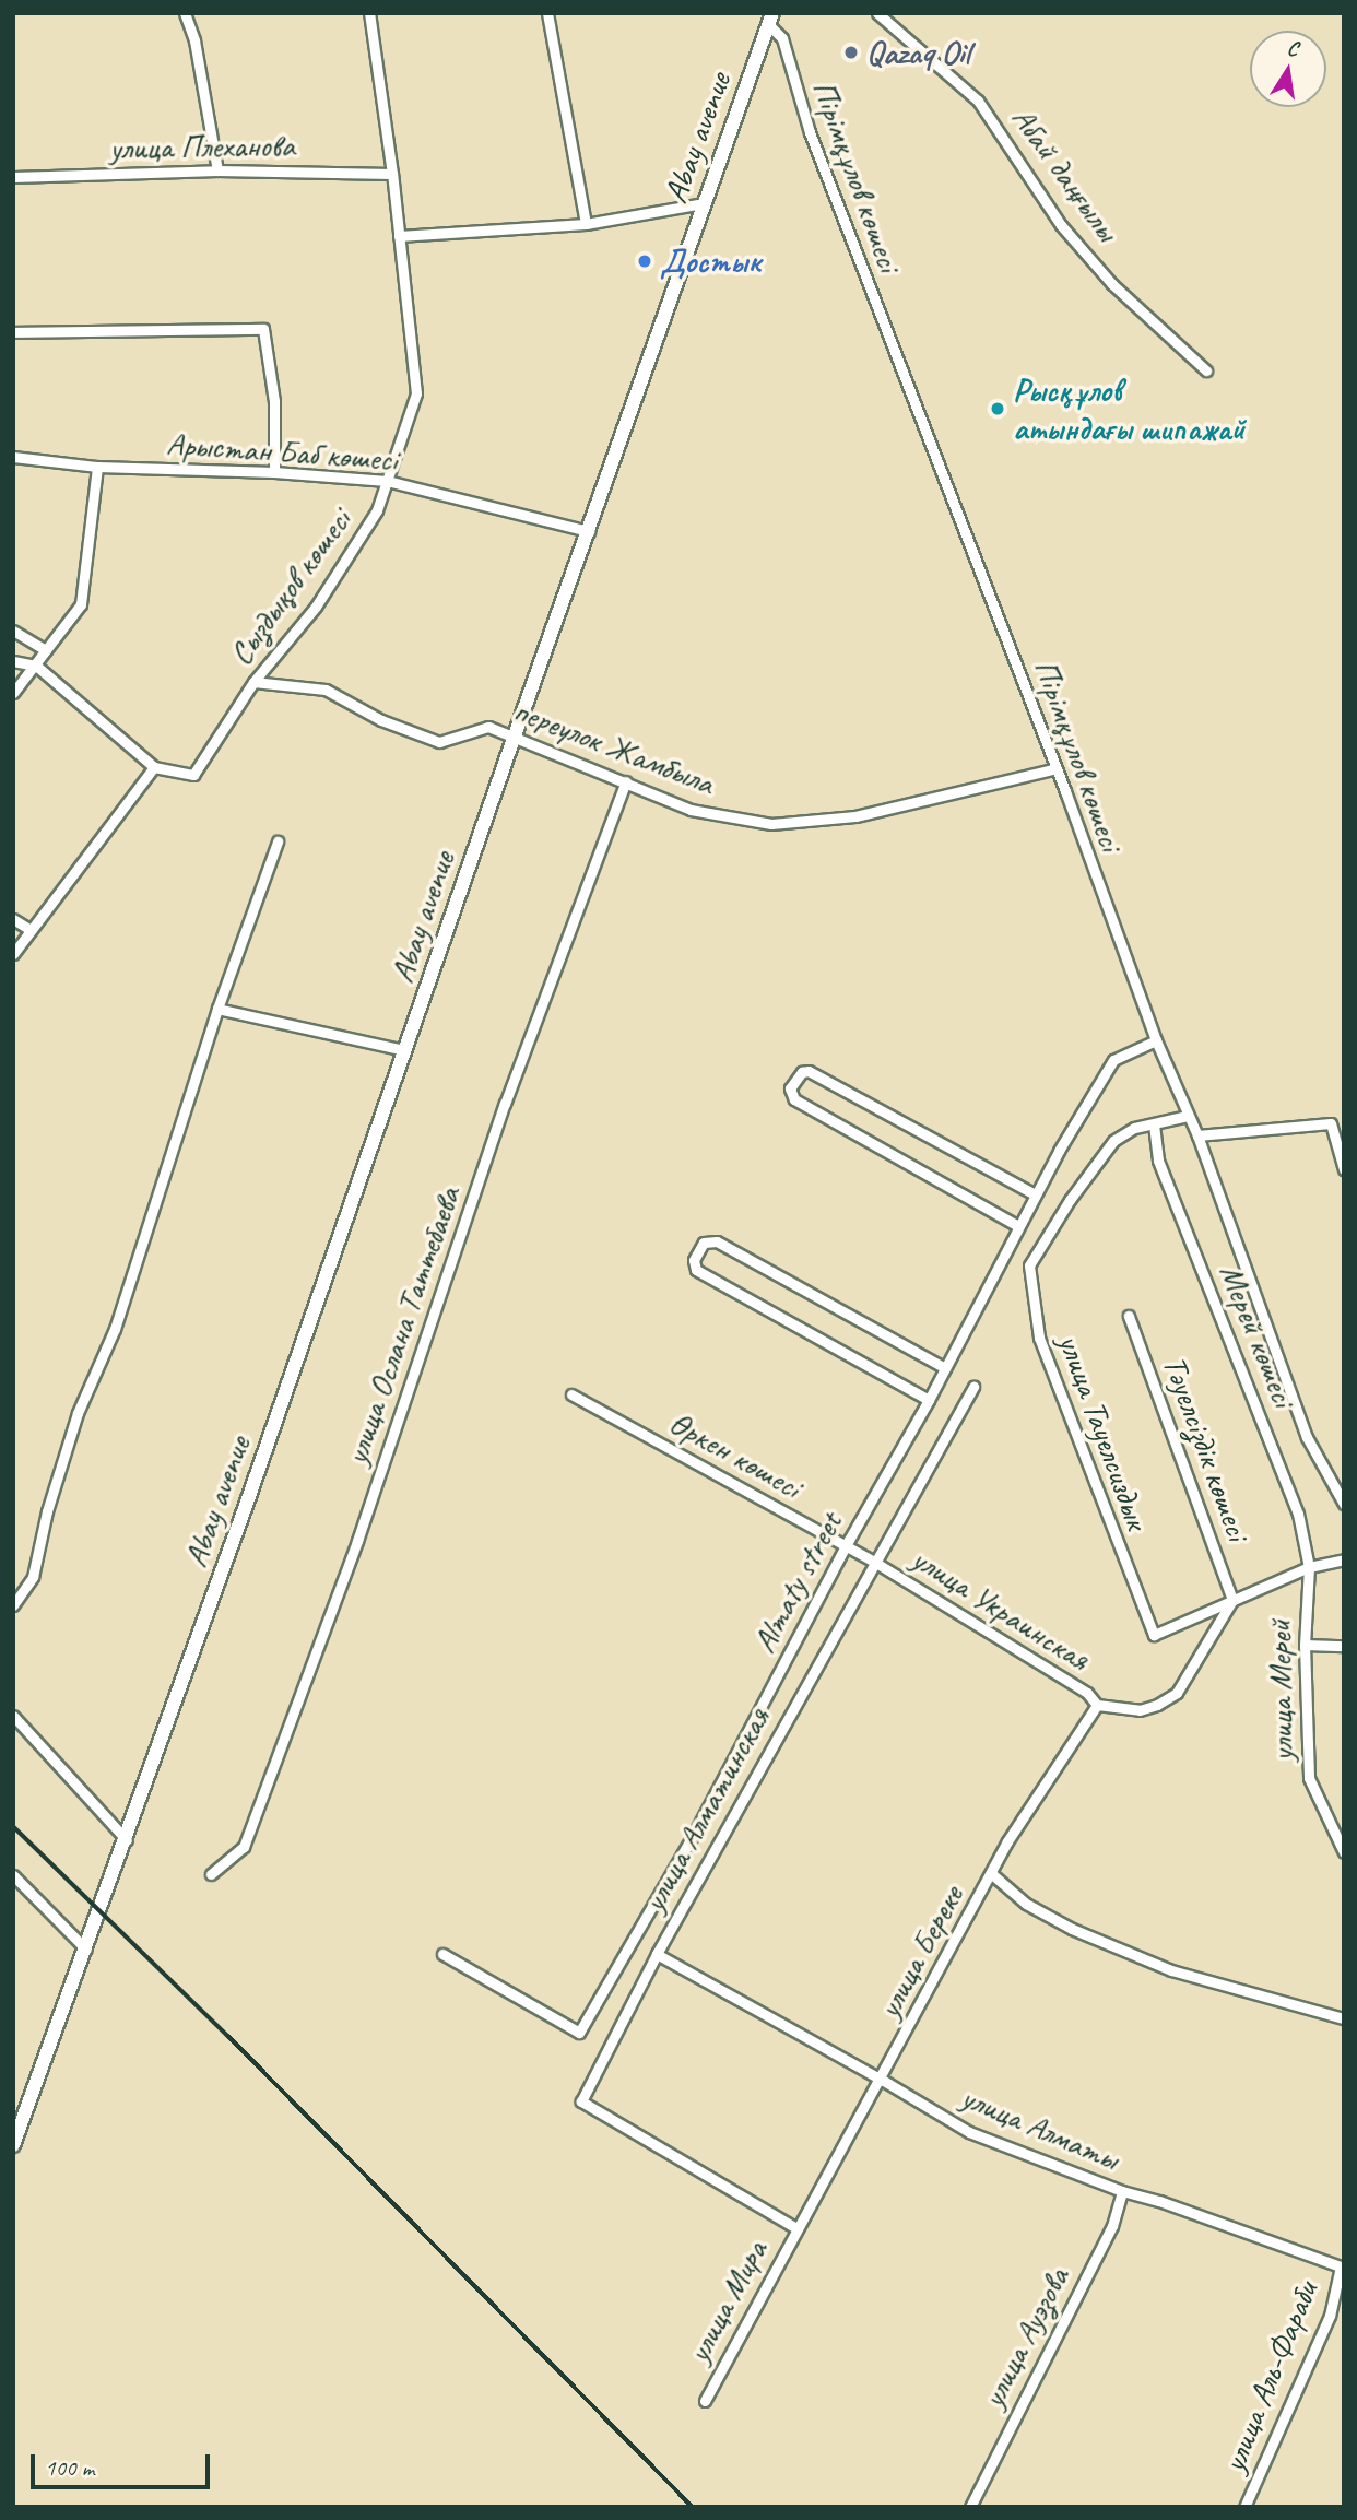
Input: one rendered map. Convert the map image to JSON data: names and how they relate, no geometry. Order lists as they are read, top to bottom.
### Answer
{
  "streets": {
    "street": [
      "Abay avenue",
      "улица Плеханова",
      "Абай даңғылы",
      "Пірімқұлов көшесі",
      "Арыстан Баб көшесі",
      "Сыздықов көшесі",
      "переулок Жамбыла",
      "улица Ослана Таттебаева",
      "Мерей көшесі",
      "улица Тауелсиздык",
      "Тәуелсіздік көшесі",
      "Өркен көшесі",
      "Almaty street",
      "улица Украинская",
      "улица Мерей",
      "улица Алматинская",
      "улица Береке",
      "улица Алматы",
      "улица Мира",
      "улица Ауэзова",
      "улица Аль-Фараби"
    ]
  },
  "crossings": [
    ["Abay avenue", "Пірімқұлов көшесі"],
    ["Abay avenue", "Арыстан Баб көшесі"],
    ["Abay avenue", "переулок Жамбыла"],
    ["улица Плеханова", "Сыздықов көшесі"],
    ["Пірімқұлов көшесі", "переулок Жамбыла"],
    ["Пірімқұлов көшесі", "Almaty street"],
    ["Арыстан Баб көшесі", "Сыздықов көшесі"],
    ["Сыздықов көшесі", "переулок Жамбыла"],
    ["переулок Жамбыла", "улица Ослана Таттебаева"],
    ["Мерей көшесі", "улица Тауелсиздык"],
    ["Мерей көшесі", "улица Мерей"],
    ["улица Тауелсиздык", "Тәуелсіздік көшесі"],
    ["улица Тауелсиздык", "улица Мерей"],
    ["Өркен көшесі", "Almaty street"],
    ["Өркен көшесі", "улица Украинская"],
    ["Өркен көшесі", "улица Алматинская"],
    ["улица Украинская", "улица Алматинская"],
    ["улица Украинская", "улица Береке"],
    ["улица Алматинская", "улица Береке"],
    ["улица Алматинская", "улица Алматы"],
    ["улица Алматинская", "улица Мира"],
    ["улица Береке", "улица Алматы"],
    ["улица Береке", "улица Мира"],
    ["улица Алматы", "улица Ауэзова"],
    ["улица Алматы", "улица Аль-Фараби"]
  ],
  "places": ["Qazaq Oil", "Достык", "Рысқұлов атындағы шипажай"],
  "scale_bar": "100 m",
  "north": "top"
}
